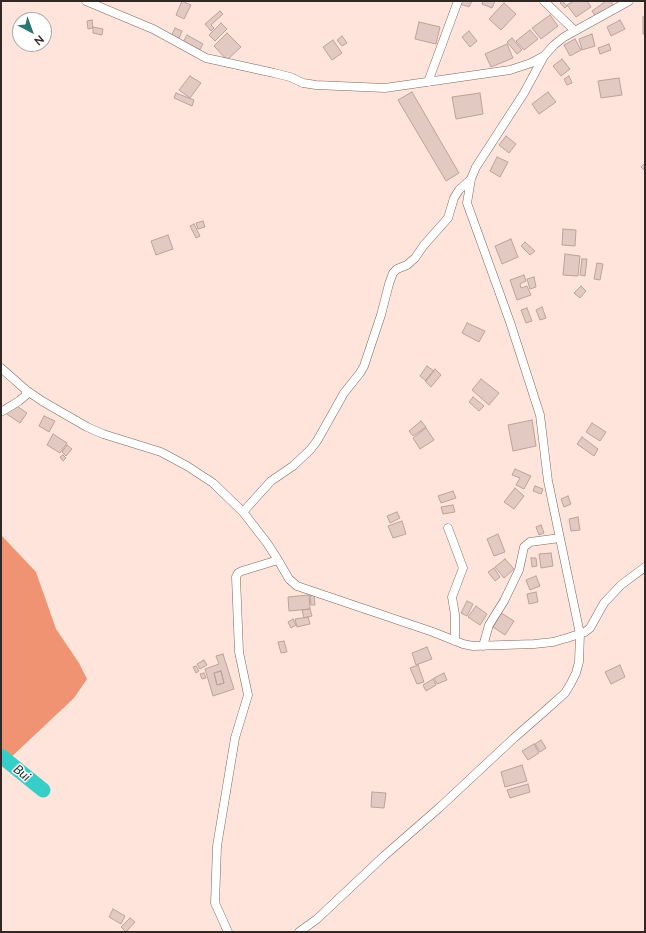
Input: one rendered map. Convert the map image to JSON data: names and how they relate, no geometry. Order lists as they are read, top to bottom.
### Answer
{
  "water": ["Bui"],
  "north": "bottom right"
}
